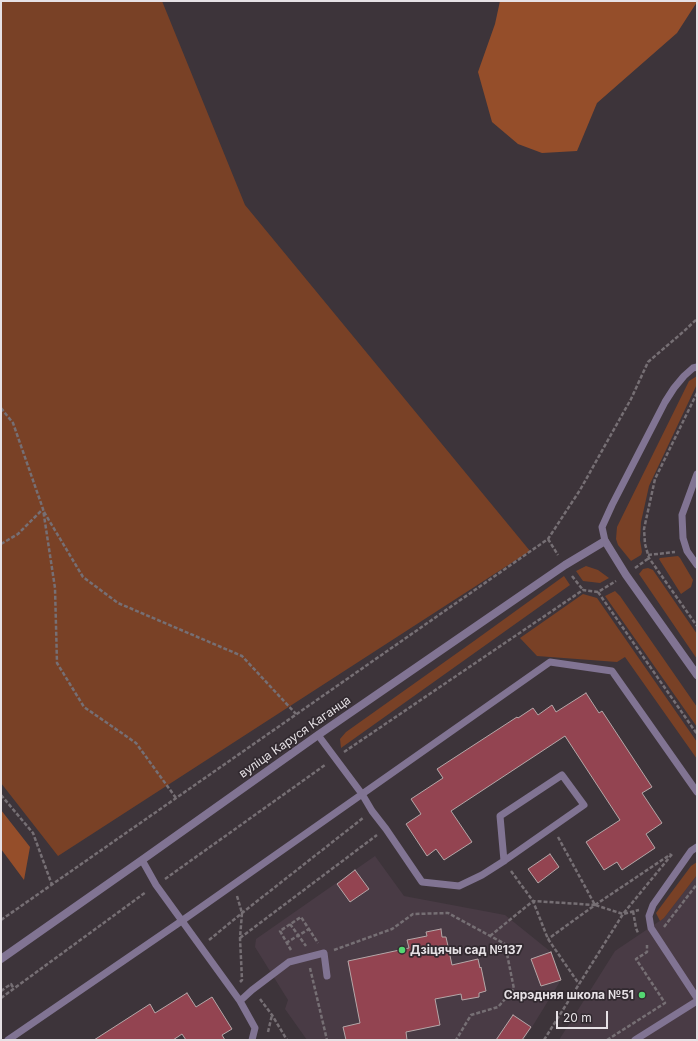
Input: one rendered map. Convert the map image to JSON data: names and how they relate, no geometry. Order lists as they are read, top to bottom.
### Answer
{
  "streets": {
    "street": ["вуліца Каруся Каганца"]
  },
  "places": ["Дзіцячы сад №137", "Сярэдняя школа №51"],
  "scale_bar": "20 m"
}
